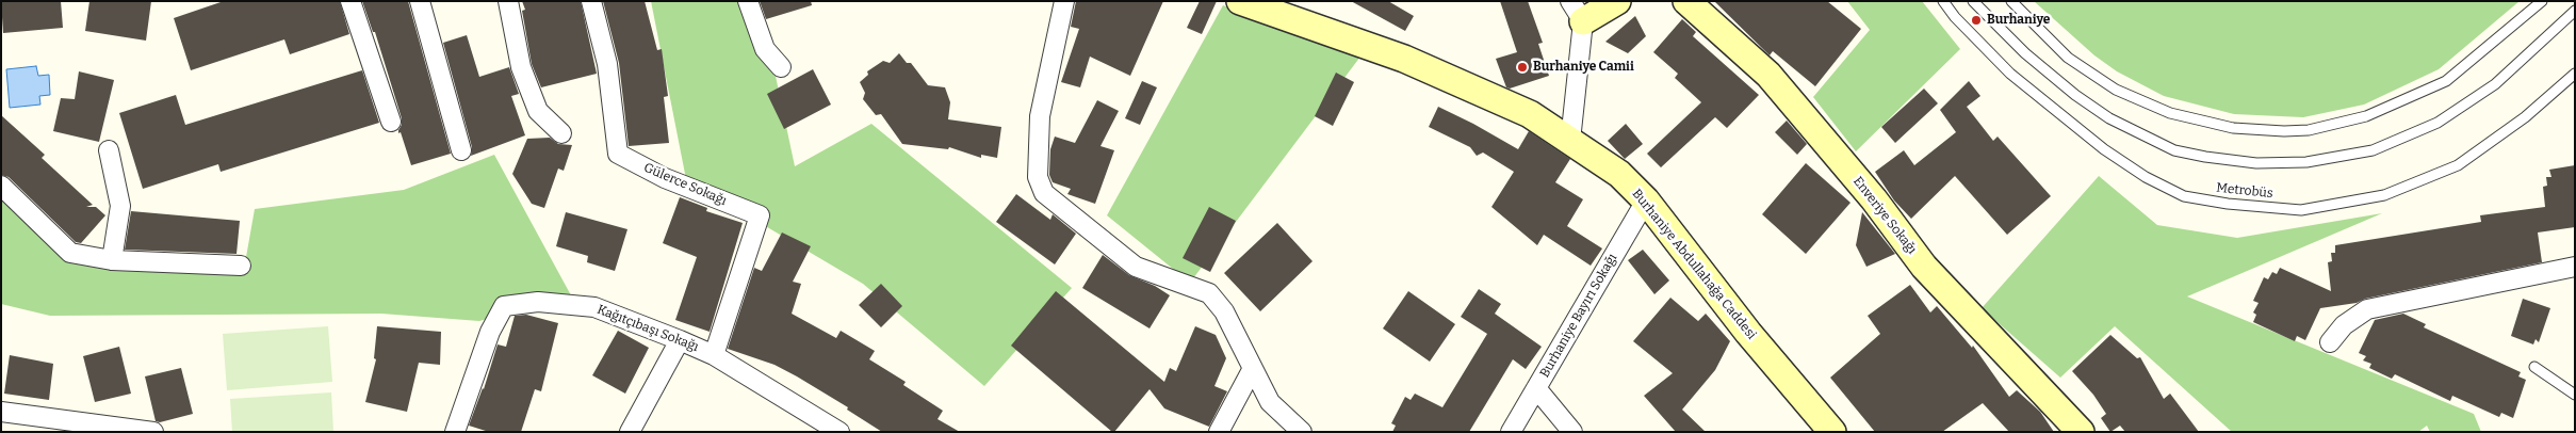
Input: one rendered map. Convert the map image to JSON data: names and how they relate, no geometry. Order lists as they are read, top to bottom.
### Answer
{
  "streets": {
    "main road": ["Enveriye Sokağı", "Burhaniye Abdullahağa Caddesi"],
    "street": ["Gülerce Sokağı", "Burhaniye Bayırı Sokağı", "Kağıtçıbaşı Sokağı"],
    "lane": ["Metrobüs"]
  },
  "crossings": [
    ["Gülerce Sokağı", "Kağıtçıbaşı Sokağı"],
    ["Burhaniye Abdullahağa Caddesi", "Burhaniye Bayırı Sokağı"]
  ],
  "places": ["Burhaniye", "Burhaniye Camii"]
}
